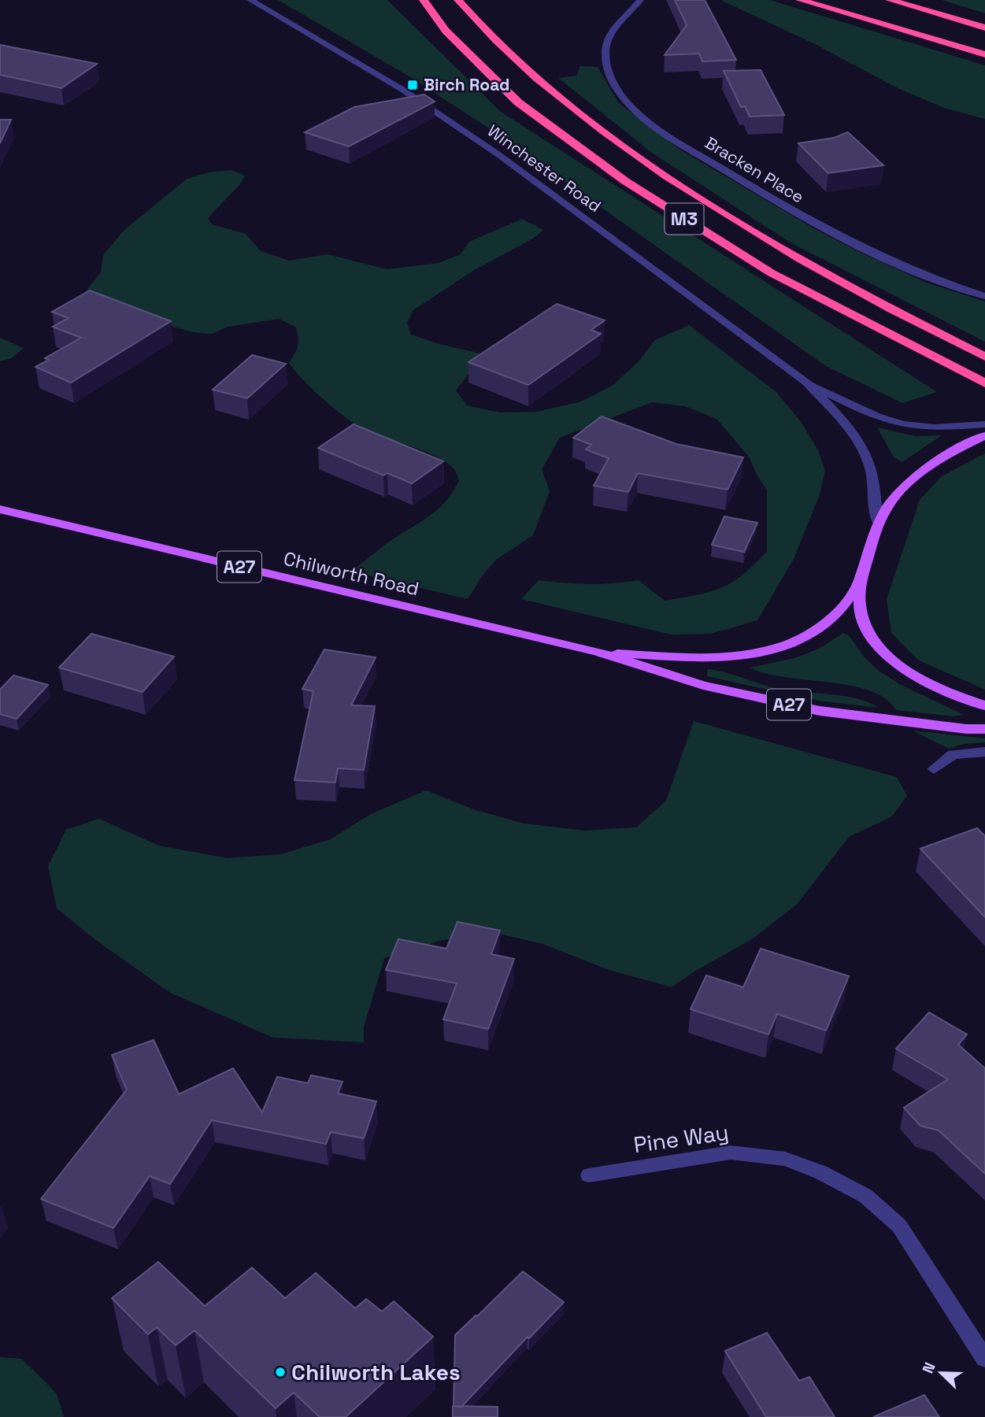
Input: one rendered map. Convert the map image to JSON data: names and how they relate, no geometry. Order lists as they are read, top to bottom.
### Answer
{
  "streets": {
    "highway": ["M3"],
    "main road": ["A27", "Chilworth Road"],
    "street": ["Winchester Road", "Bracken Place", "Pine Way"]
  },
  "crossings": [
    ["Winchester Road", "A27"],
    ["A27", "Chilworth Road"]
  ],
  "places": {
    "transit": ["Birch Road"],
    "other": ["Chilworth Lakes"]
  },
  "north": "top left"
}
